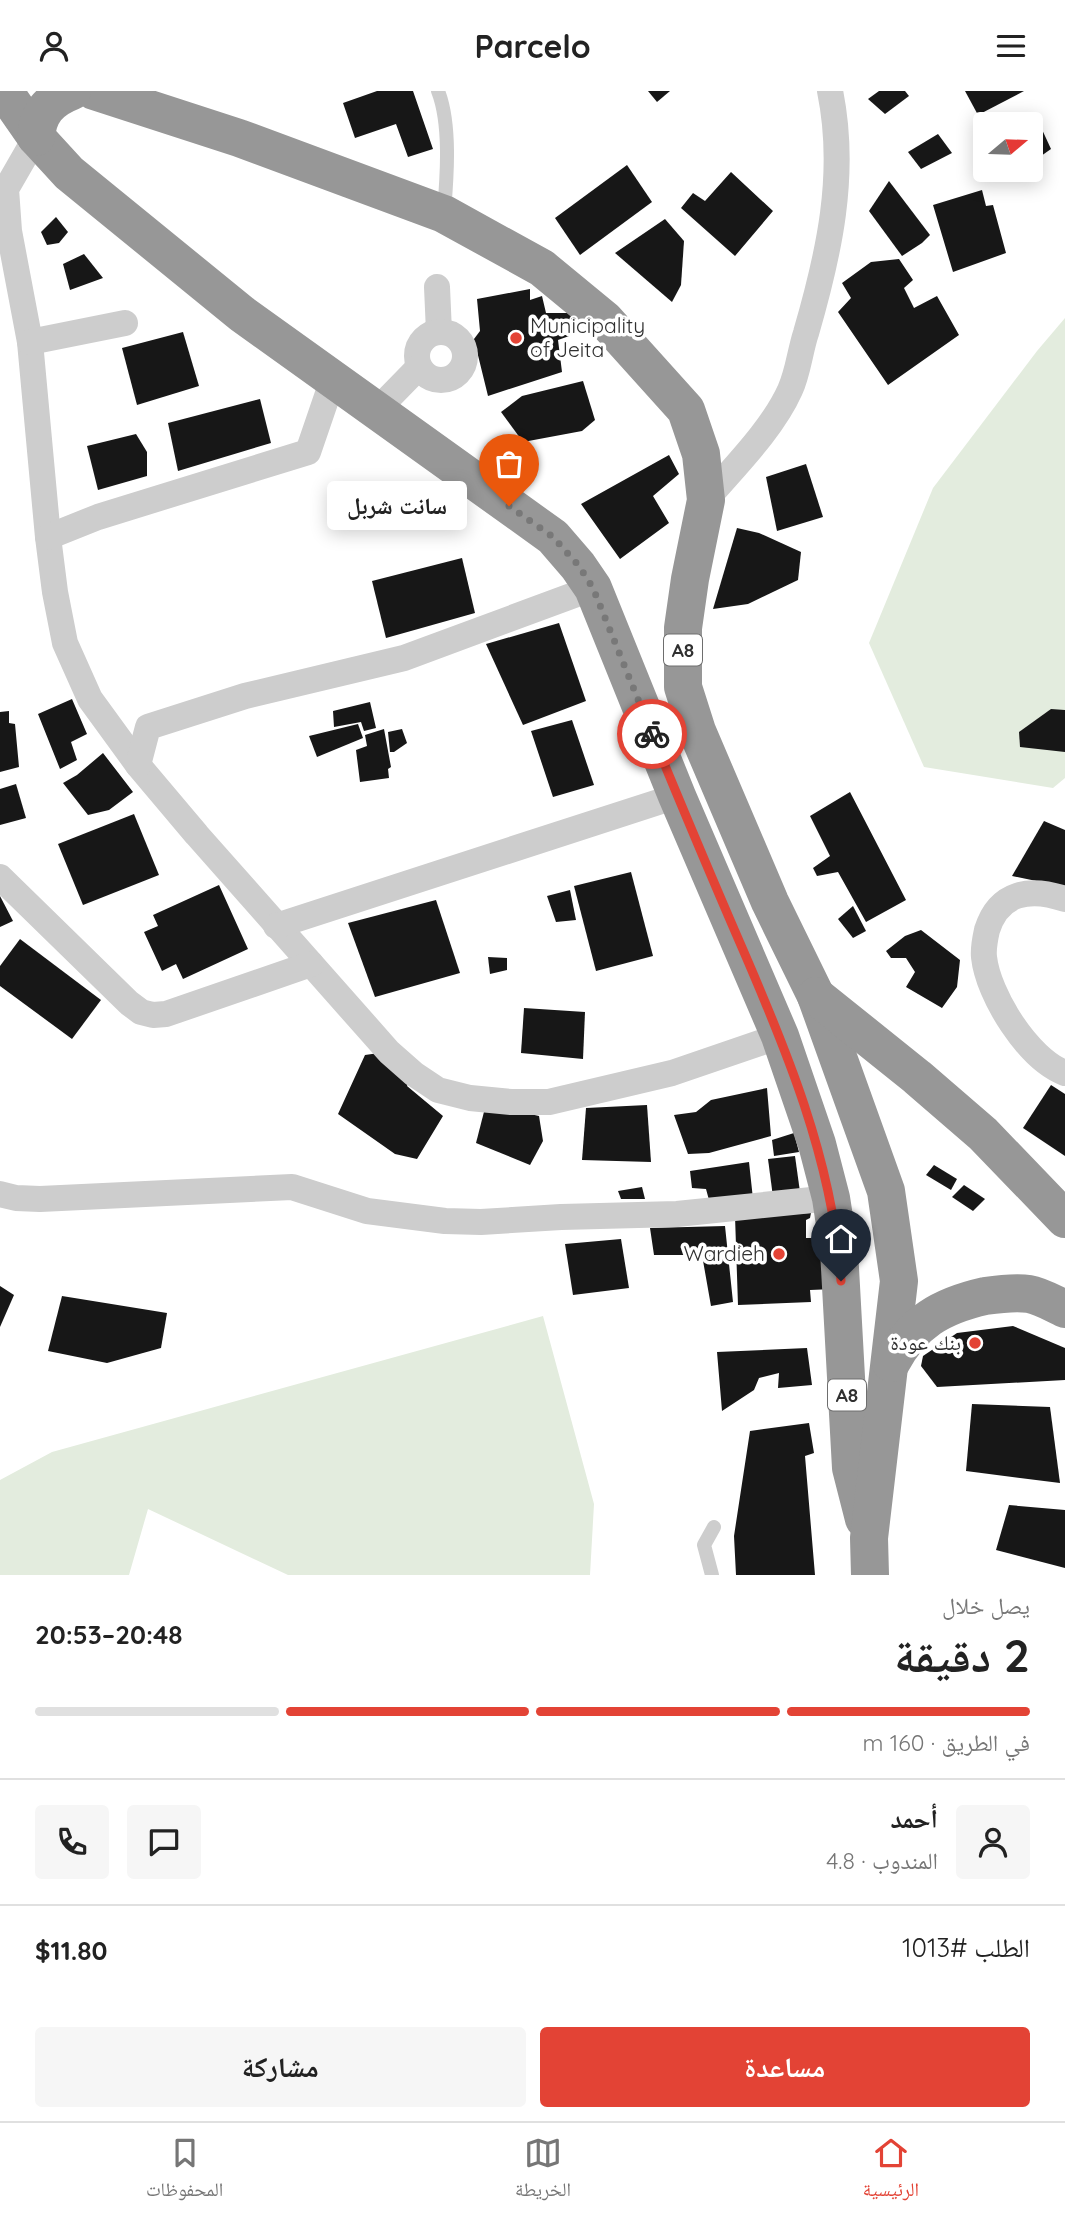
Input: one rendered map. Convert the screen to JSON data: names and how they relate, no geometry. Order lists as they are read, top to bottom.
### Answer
{
  "streets": {
    "highway": ["A8"]
  },
  "places": [
    "Municipality of Jeita",
    "سانت شربل",
    "Wardieh",
    "بنك عودة"
  ],
  "north": "right",
  "page": {
    "header": "Parcelo",
    "bubble": "سانت شربل",
    "heading": ["2 دقيقة", "يصل خلال", "20:48–20:53"],
    "panel": [
      "أحمد",
      "المندوب · 4.8",
      "الطلب #1013",
      "$11.80"
    ],
    "bar": "في الطريق · 160 m",
    "buttons": ["مساعدة", "مشاركة"],
    "tabs": ["الرئيسية", "الخريطة", "المحفوظات"]
  }
}
